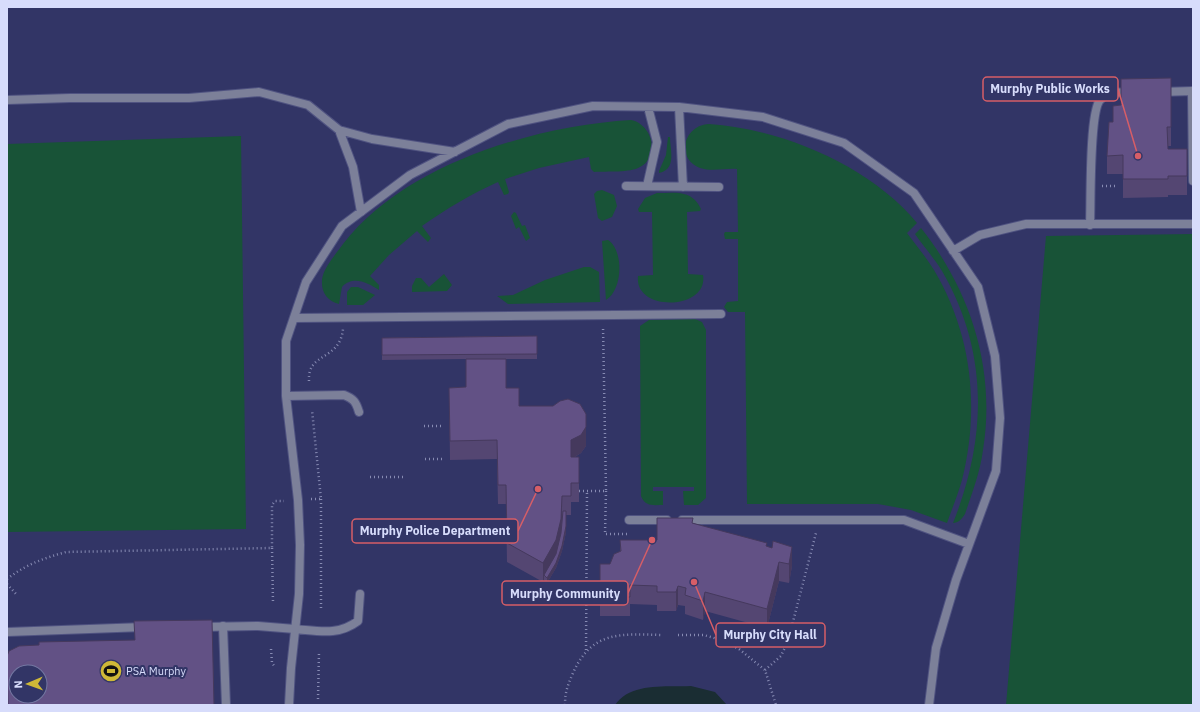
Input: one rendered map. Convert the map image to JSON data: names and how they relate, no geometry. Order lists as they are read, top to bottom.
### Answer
{
  "places": {
    "other": [
      "Murphy Public Works",
      "Murphy Police Department",
      "Murphy Community",
      "Murphy City Hall"
    ],
    "sports": ["PSA Murphy"]
  },
  "north": "left"
}
